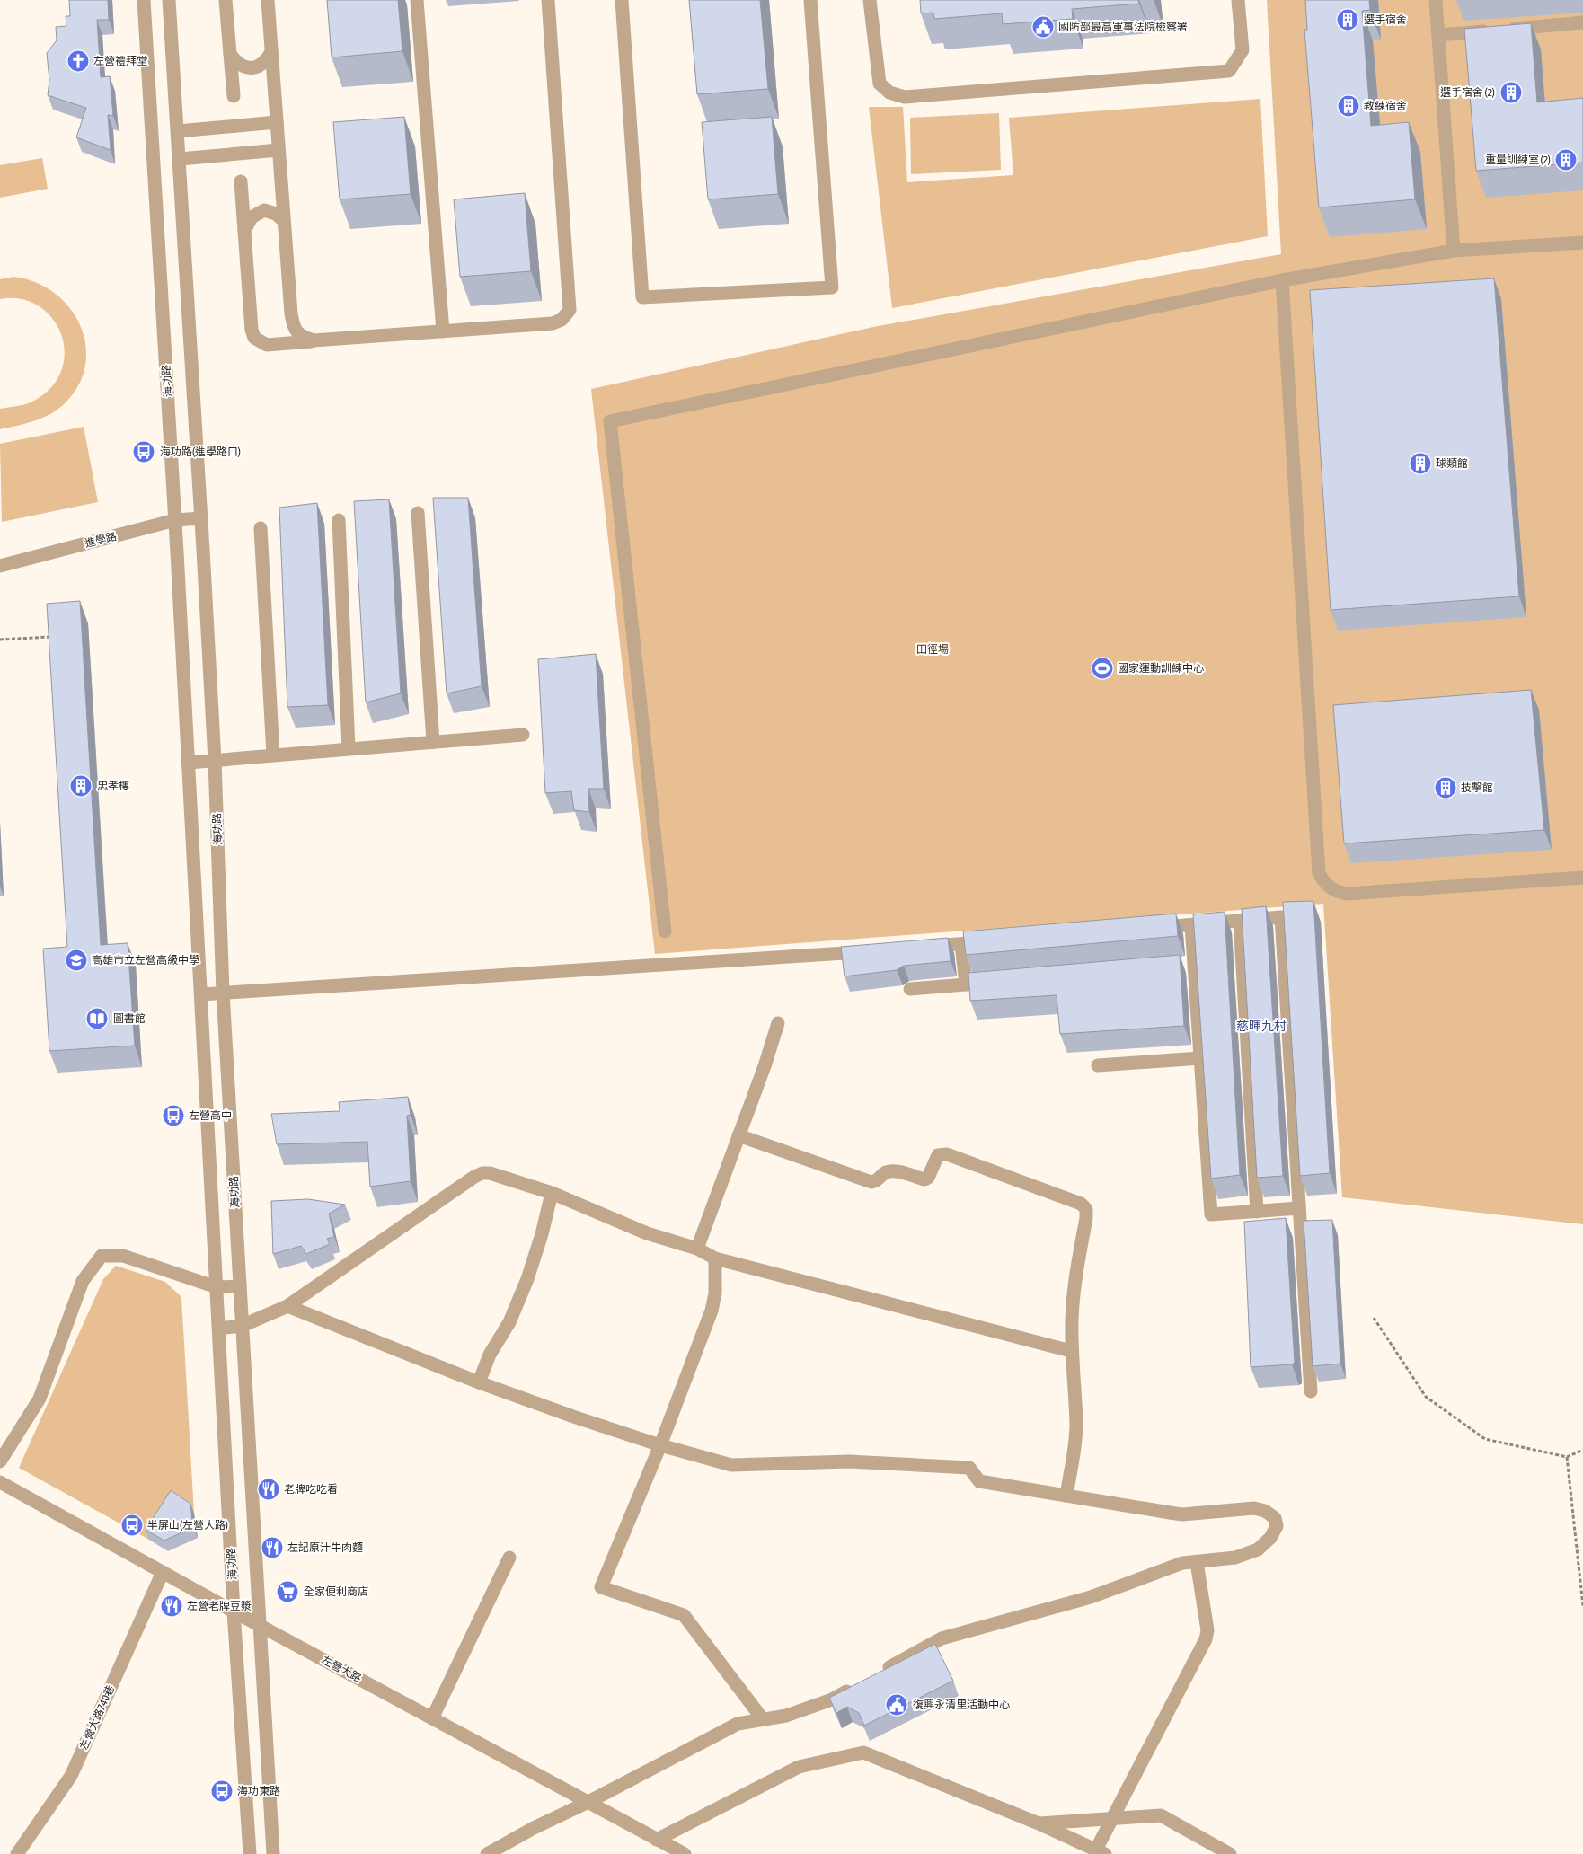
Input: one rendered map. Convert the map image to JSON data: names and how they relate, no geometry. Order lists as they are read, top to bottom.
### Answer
{
  "streets": {
    "street": [
      "海功路",
      "進學路",
      "左營大路",
      "左營大路740巷"
    ]
  },
  "crossings": [
    ["海功路", "進學路"],
    ["海功路", "左營大路"],
    ["左營大路", "左營大路740巷"]
  ],
  "districts": ["慈暉九村"],
  "parks": ["田徑場"],
  "places": {
    "building": [
      "選手宿舍",
      "選手宿舍 (2)",
      "教練宿舍",
      "重量訓練室 (2)",
      "球類館",
      "忠孝樓",
      "技擊館"
    ],
    "public building": ["國防部最高軍事法院檢察署", "復興永清里活動中心"],
    "church": ["左營禮拜堂"],
    "bus stop": [
      "海功路(進學路口)",
      "左營高中",
      "半屏山(左營大路)",
      "海功東路"
    ],
    "sports": ["國家運動訓練中心"],
    "school or university": ["高雄市立左營高級中學"],
    "library": ["圖書館"],
    "restaurant": ["老牌吃吃看", "左記原汁牛肉麵", "左營老牌豆漿"],
    "supermarket": ["全家便利商店"]
  }
}
